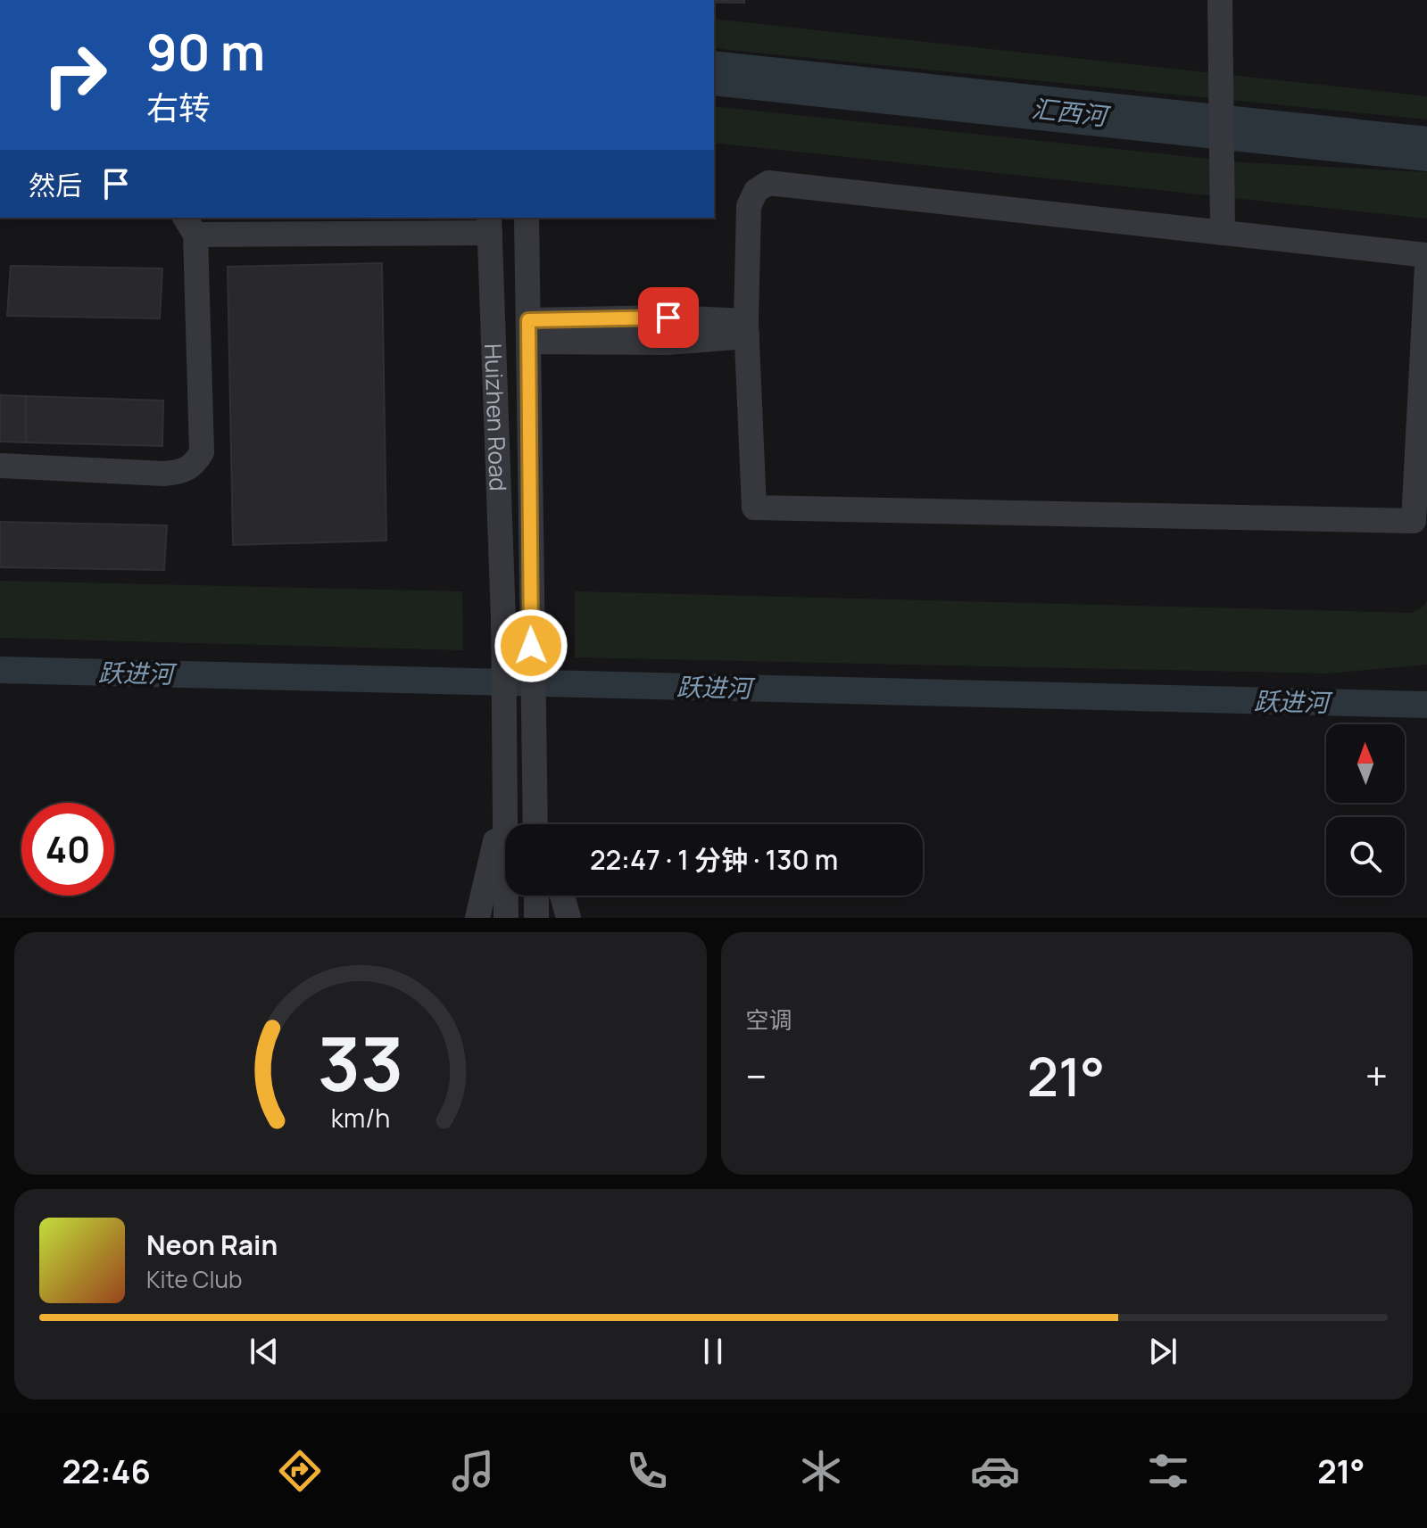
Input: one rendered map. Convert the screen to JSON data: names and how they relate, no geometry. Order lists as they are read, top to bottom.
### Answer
{
  "streets": {
    "street": ["Huizhen Road"]
  },
  "water": ["汇西河", "跃进河"],
  "north": "top",
  "page": {
    "turn": ["90 m", "右转"],
    "then": "然后",
    "limit": "40",
    "trip": "22:47 · 1 分钟 · 130 m",
    "tile": "空调",
    "heat": ["−", "21°", "+"],
    "song": ["Neon Rain", "Kite Club"],
    "tabs": ["22:46", "21°"],
    "gauge": ["33", "km/h"]
  }
}
